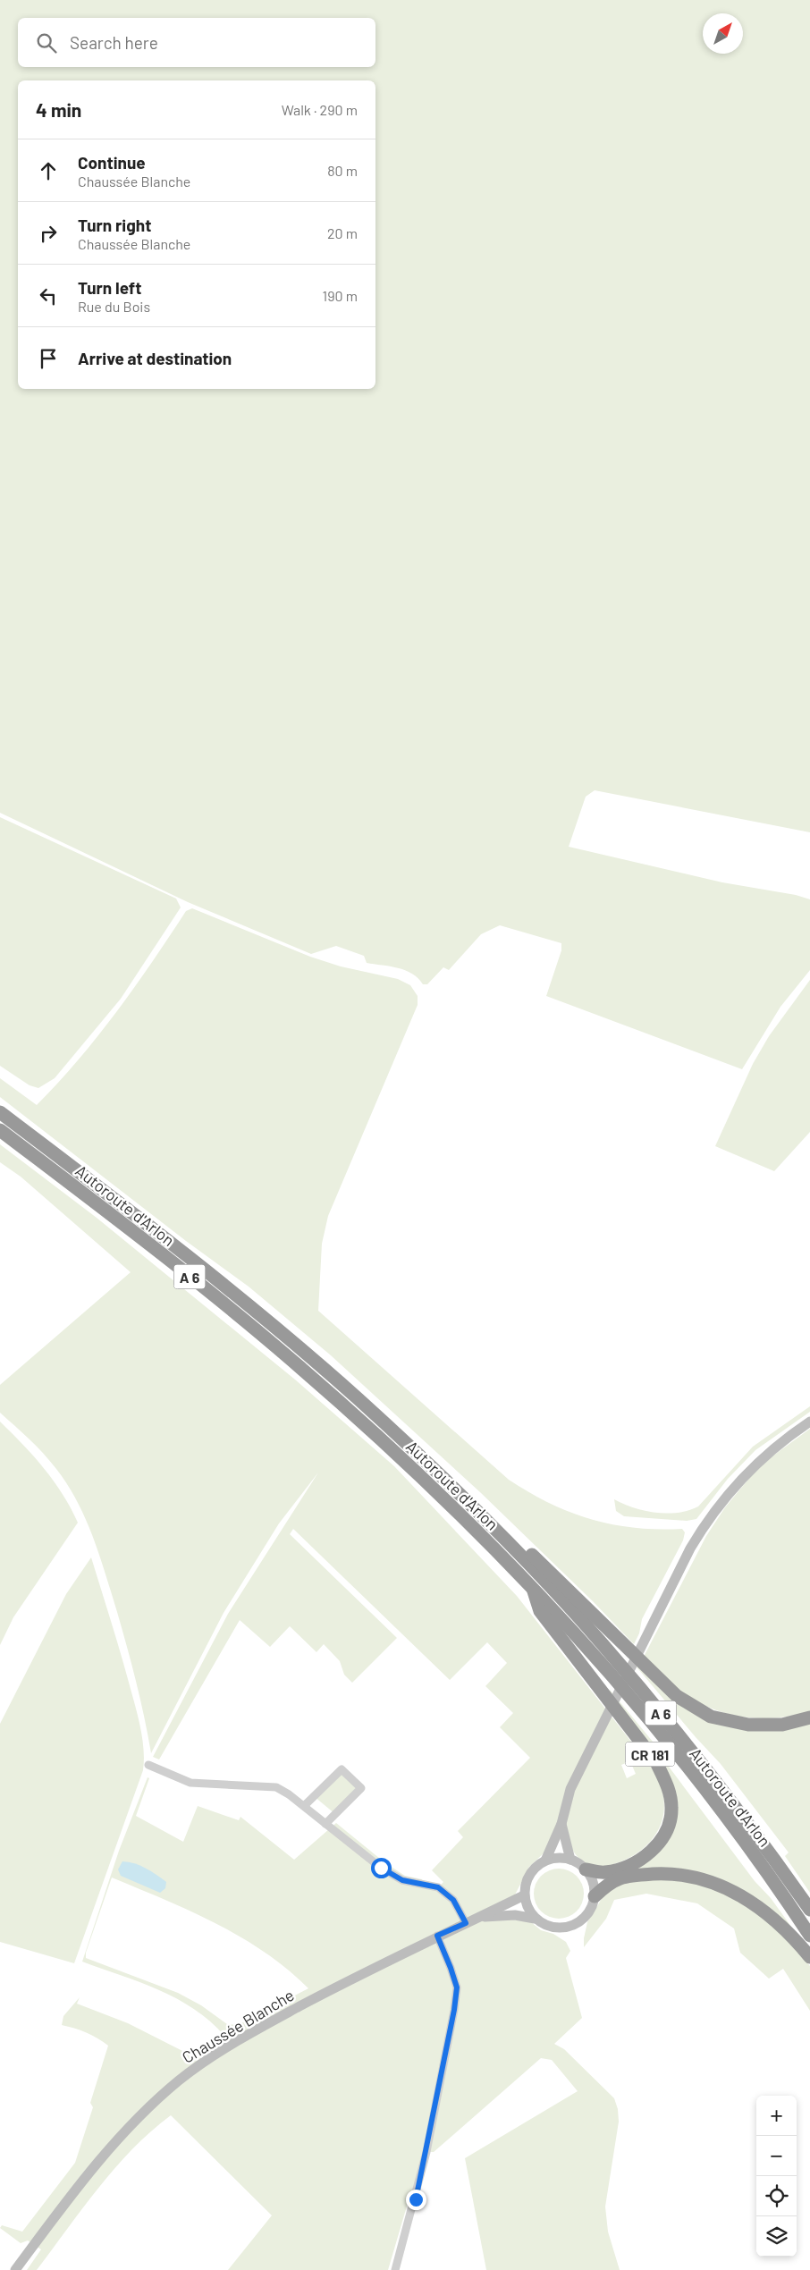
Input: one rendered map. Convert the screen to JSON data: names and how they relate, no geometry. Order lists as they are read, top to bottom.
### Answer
{
  "streets": {
    "highway": ["Autoroute d'Arlon", "A 6", "CR 181"],
    "main road": ["Chaussée Blanche"]
  },
  "crossings": [
    ["Autoroute d'Arlon", "A 6"],
    ["Autoroute d'Arlon", "CR 181"],
    ["CR 181", "Chaussée Blanche"]
  ],
  "north": "top right",
  "page": {
    "search": "Search here",
    "heading": ["4 min", "Walk · 290 m"],
    "list": [
      ["Continue", "Chaussée Blanche", "80 m"],
      ["Turn right", "Chaussée Blanche", "20 m"],
      ["Turn left", "Rue du Bois", "190 m"],
      "Arrive at destination"
    ],
    "map_buttons": ["+", "−"]
  }
}
